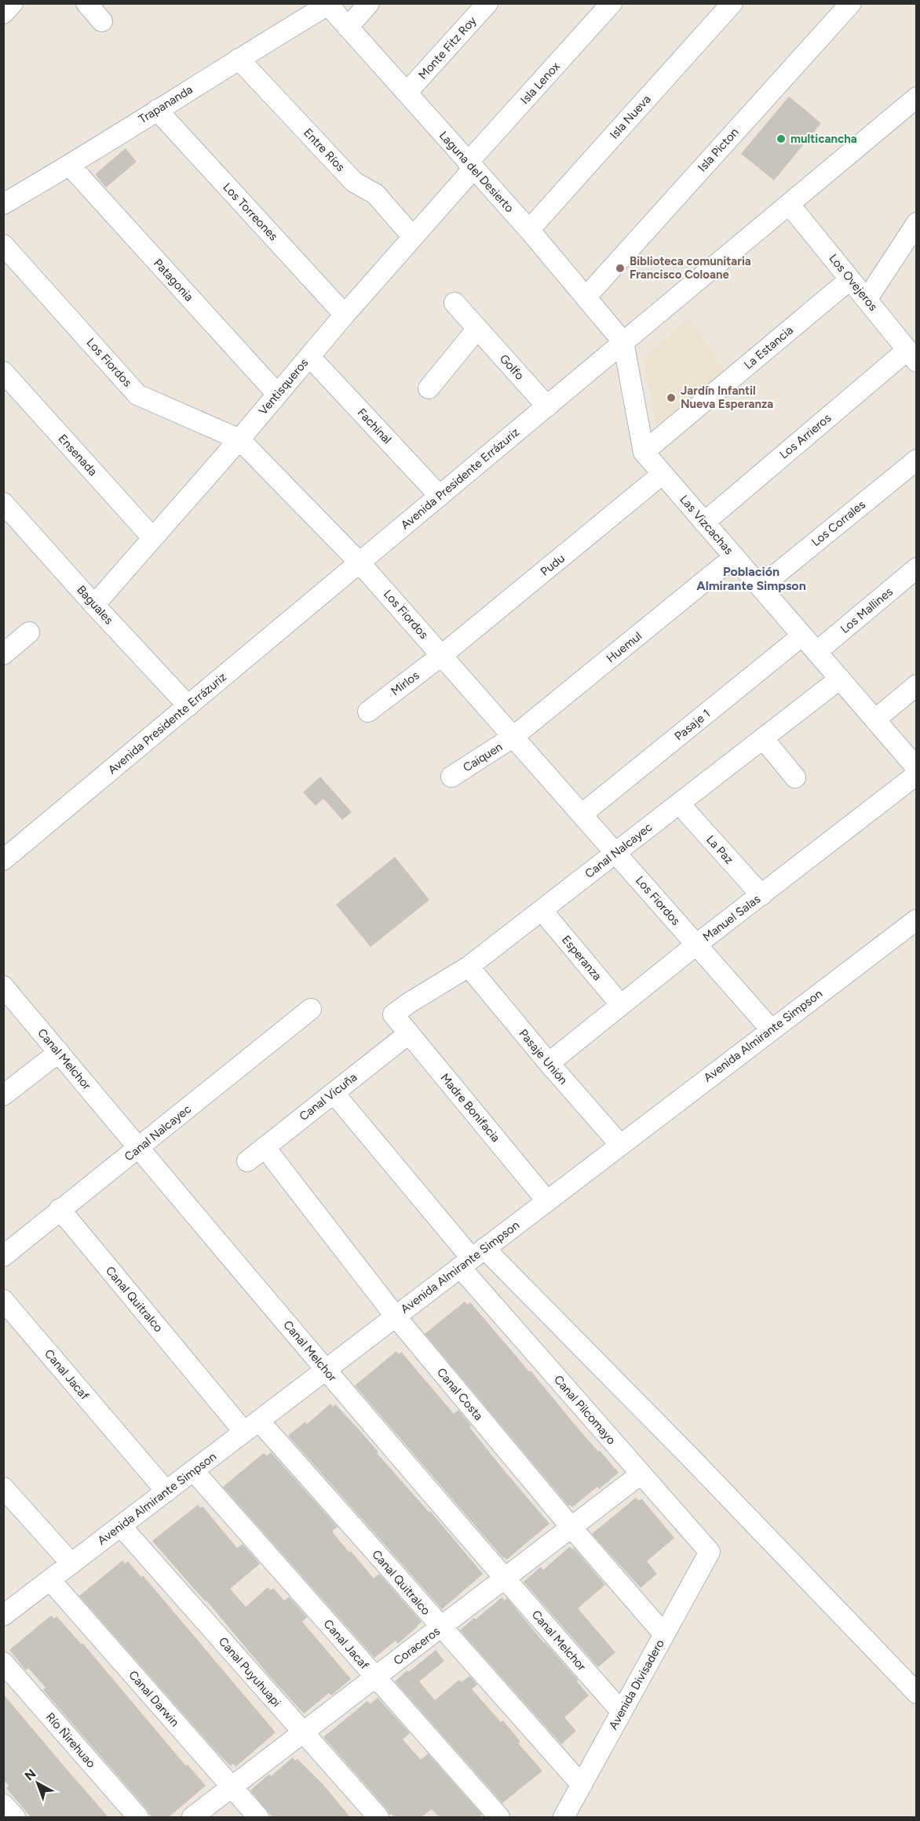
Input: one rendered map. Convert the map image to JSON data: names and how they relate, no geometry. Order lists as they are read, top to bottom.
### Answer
{
  "streets": {
    "street": [
      "Monte Fitz Roy",
      "Isla Lenox",
      "Trapananda",
      "Isla Nueva",
      "Entre Ríos",
      "Isla Picton",
      "Laguna del Desierto",
      "Los Torreones",
      "Patagonia",
      "Los Ovejeros",
      "La Estancia",
      "Los Fiordos",
      "Golfo",
      "Ventisqueros",
      "Fachinal",
      "Los Arrieros",
      "Ensenada",
      "Avenida Presidente Errázuriz",
      "Los Corrales",
      "Las Vizcachas",
      "Pudu",
      "Baguales",
      "Los Mallines",
      "Huemul",
      "Mirlos",
      "Pasaje 1",
      "Caiquen",
      "La Paz",
      "Canal Nalcayec",
      "Manuel Salas",
      "Esperanza",
      "Avenida Almirante Simpson",
      "Pasaje Unión",
      "Canal Melchor",
      "Canal Vicuña",
      "Madre Bonifacia",
      "Canal Quitralco",
      "Canal Jacaf",
      "Canal Costa",
      "Canal Pilcomayo",
      "Coraceros",
      "Canal Puyuhuapi",
      "Avenida Divisadero",
      "Canal Darwin",
      "Río Ñirehuao"
    ]
  },
  "crossings": [
    ["Monte Fitz Roy", "Laguna del Desierto"],
    ["Isla Lenox", "Laguna del Desierto"],
    ["Isla Lenox", "Ventisqueros"],
    ["Trapananda", "Entre Ríos"],
    ["Trapananda", "Laguna del Desierto"],
    ["Trapananda", "Los Torreones"],
    ["Trapananda", "Patagonia"],
    ["Isla Nueva", "Laguna del Desierto"],
    ["Entre Ríos", "Ventisqueros"],
    ["Isla Picton", "Laguna del Desierto"],
    ["Laguna del Desierto", "Ventisqueros"],
    ["Laguna del Desierto", "Avenida Presidente Errázuriz"],
    ["Los Torreones", "Ventisqueros"],
    ["Patagonia", "Ventisqueros"],
    ["Los Ovejeros", "La Estancia"],
    ["Los Ovejeros", "Los Arrieros"],
    ["Los Ovejeros", "Avenida Presidente Errázuriz"],
    ["La Estancia", "Las Vizcachas"],
    ["Los Fiordos", "Ventisqueros"],
    ["Los Fiordos", "Avenida Presidente Errázuriz"],
    ["Los Fiordos", "Pudu"],
    ["Los Fiordos", "Huemul"],
    ["Los Fiordos", "Mirlos"],
    ["Los Fiordos", "Pasaje 1"],
    ["Los Fiordos", "Caiquen"],
    ["Los Fiordos", "Canal Nalcayec"],
    ["Los Fiordos", "Manuel Salas"],
    ["Los Fiordos", "Avenida Almirante Simpson"],
    ["Golfo", "Avenida Presidente Errázuriz"],
    ["Ventisqueros", "Fachinal"],
    ["Ventisqueros", "Ensenada"],
    ["Ventisqueros", "Baguales"],
    ["Fachinal", "Avenida Presidente Errázuriz"],
    ["Los Arrieros", "Las Vizcachas"],
    ["Avenida Presidente Errázuriz", "Baguales"],
    ["Los Corrales", "Las Vizcachas"],
    ["Las Vizcachas", "Pudu"],
    ["Las Vizcachas", "Los Mallines"],
    ["Las Vizcachas", "Huemul"],
    ["Las Vizcachas", "Pasaje 1"],
    ["Las Vizcachas", "Canal Nalcayec"],
    ["Pudu", "Mirlos"],
    ["Huemul", "Caiquen"],
    ["La Paz", "Canal Nalcayec"],
    ["La Paz", "Manuel Salas"],
    ["Canal Nalcayec", "Esperanza"],
    ["Canal Nalcayec", "Pasaje Unión"],
    ["Canal Nalcayec", "Canal Melchor"],
    ["Canal Nalcayec", "Madre Bonifacia"],
    ["Canal Nalcayec", "Canal Quitralco"],
    ["Manuel Salas", "Esperanza"],
    ["Manuel Salas", "Pasaje Unión"],
    ["Avenida Almirante Simpson", "Pasaje Unión"],
    ["Avenida Almirante Simpson", "Canal Melchor"],
    ["Avenida Almirante Simpson", "Madre Bonifacia"],
    ["Avenida Almirante Simpson", "Canal Quitralco"],
    ["Avenida Almirante Simpson", "Canal Jacaf"],
    ["Avenida Almirante Simpson", "Canal Costa"],
    ["Avenida Almirante Simpson", "Canal Pilcomayo"],
    ["Avenida Almirante Simpson", "Canal Puyuhuapi"],
    ["Avenida Almirante Simpson", "Canal Darwin"],
    ["Canal Melchor", "Coraceros"],
    ["Canal Melchor", "Avenida Divisadero"],
    ["Canal Vicuña", "Madre Bonifacia"],
    ["Canal Vicuña", "Canal Costa"],
    ["Canal Vicuña", "Canal Pilcomayo"],
    ["Canal Quitralco", "Coraceros"],
    ["Canal Quitralco", "Avenida Divisadero"],
    ["Canal Jacaf", "Coraceros"],
    ["Canal Costa", "Coraceros"],
    ["Canal Costa", "Avenida Divisadero"],
    ["Canal Pilcomayo", "Coraceros"],
    ["Canal Pilcomayo", "Avenida Divisadero"],
    ["Coraceros", "Canal Puyuhuapi"],
    ["Coraceros", "Canal Darwin"]
  ],
  "districts": ["Población Almirante Simpson"],
  "places": ["multicancha", "Biblioteca comunitaria Francisco Coloane", "Jardín Infantil Nueva Esperanza"],
  "north": "top left"
}
